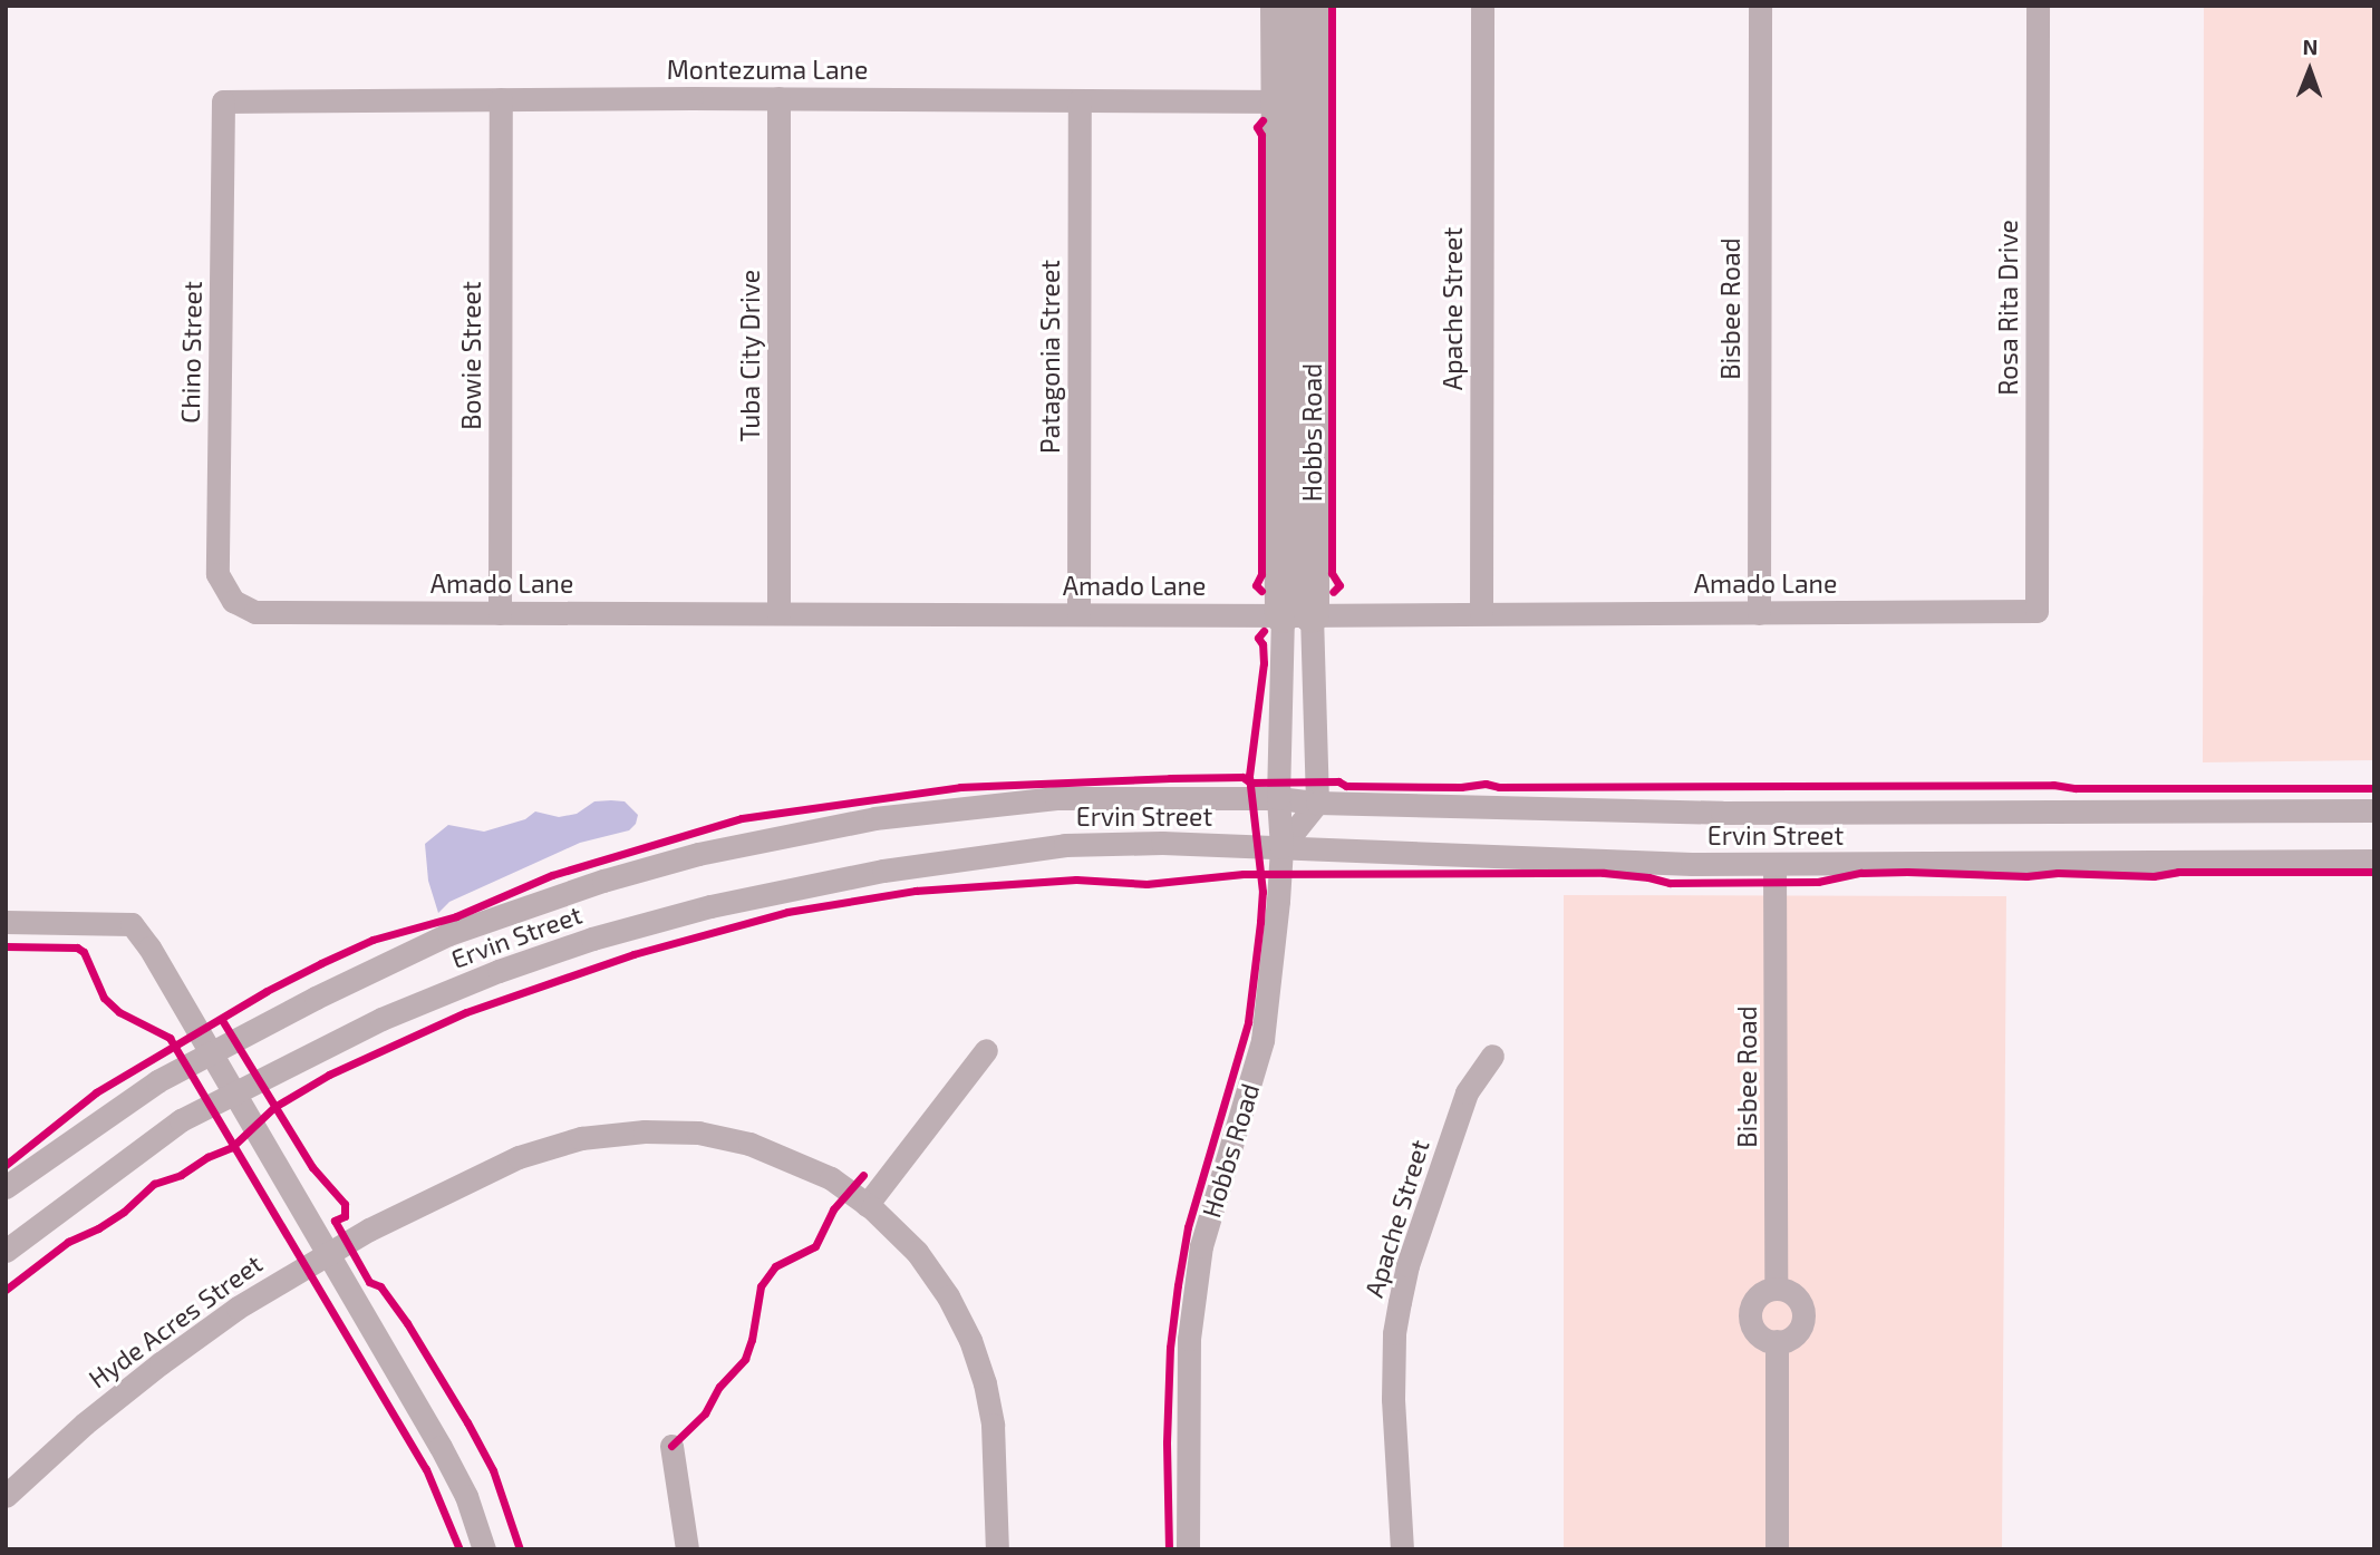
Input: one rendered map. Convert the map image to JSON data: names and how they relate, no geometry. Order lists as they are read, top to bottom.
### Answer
{
  "streets": {
    "street": [
      "Montezuma Lane",
      "Rosa Rita Drive",
      "Apache Street",
      "Bisbee Road",
      "Chino Street",
      "Bowie Street",
      "Tuba City Drive",
      "Patagonia Street",
      "Hobbs Road",
      "Amado Lane",
      "Ervin Street",
      "Hyde Acres Street"
    ]
  },
  "crossings": [
    ["Montezuma Lane", "Chino Street"],
    ["Montezuma Lane", "Bowie Street"],
    ["Montezuma Lane", "Tuba City Drive"],
    ["Montezuma Lane", "Patagonia Street"],
    ["Montezuma Lane", "Hobbs Road"],
    ["Rosa Rita Drive", "Amado Lane"],
    ["Apache Street", "Amado Lane"],
    ["Bisbee Road", "Amado Lane"],
    ["Bisbee Road", "Ervin Street"],
    ["Chino Street", "Amado Lane"],
    ["Bowie Street", "Amado Lane"],
    ["Tuba City Drive", "Amado Lane"],
    ["Patagonia Street", "Amado Lane"],
    ["Hobbs Road", "Amado Lane"],
    ["Hobbs Road", "Ervin Street"]
  ],
  "north": "top"
}
